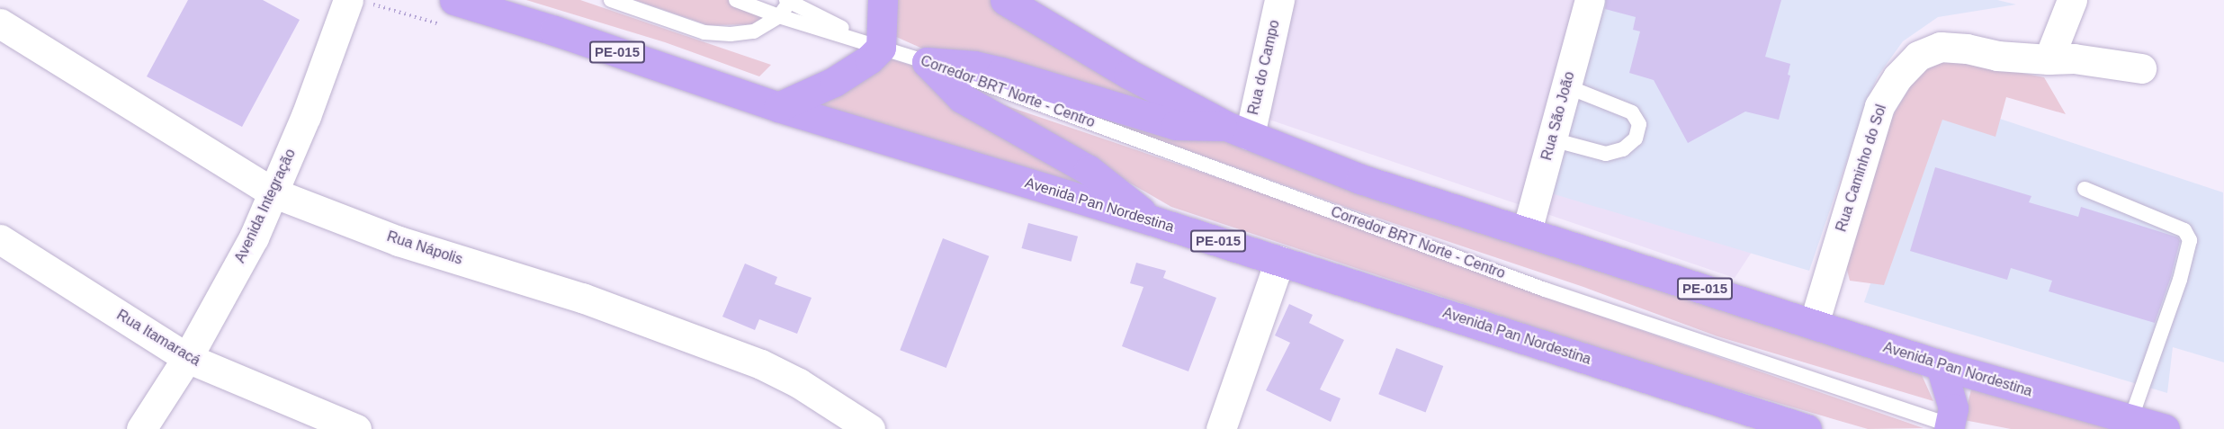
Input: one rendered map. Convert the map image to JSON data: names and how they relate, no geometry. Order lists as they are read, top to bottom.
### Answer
{
  "streets": {
    "highway": ["PE-015", "Avenida Pan Nordestina"],
    "street": [
      "Rua do Campo",
      "Rua São João",
      "Rua Caminho do Sol",
      "Avenida Integração",
      "Rua Nápolis",
      "Rua Itamaracá"
    ],
    "lane": ["Corredor BRT Norte - Centro"]
  },
  "crossings": [
    ["Rua do Campo", "Avenida Pan Nordestina"],
    ["Rua São João", "Avenida Pan Nordestina"],
    ["Rua Caminho do Sol", "Avenida Pan Nordestina"],
    ["Avenida Integração", "Rua Nápolis"],
    ["Avenida Integração", "Rua Itamaracá"]
  ]
}
